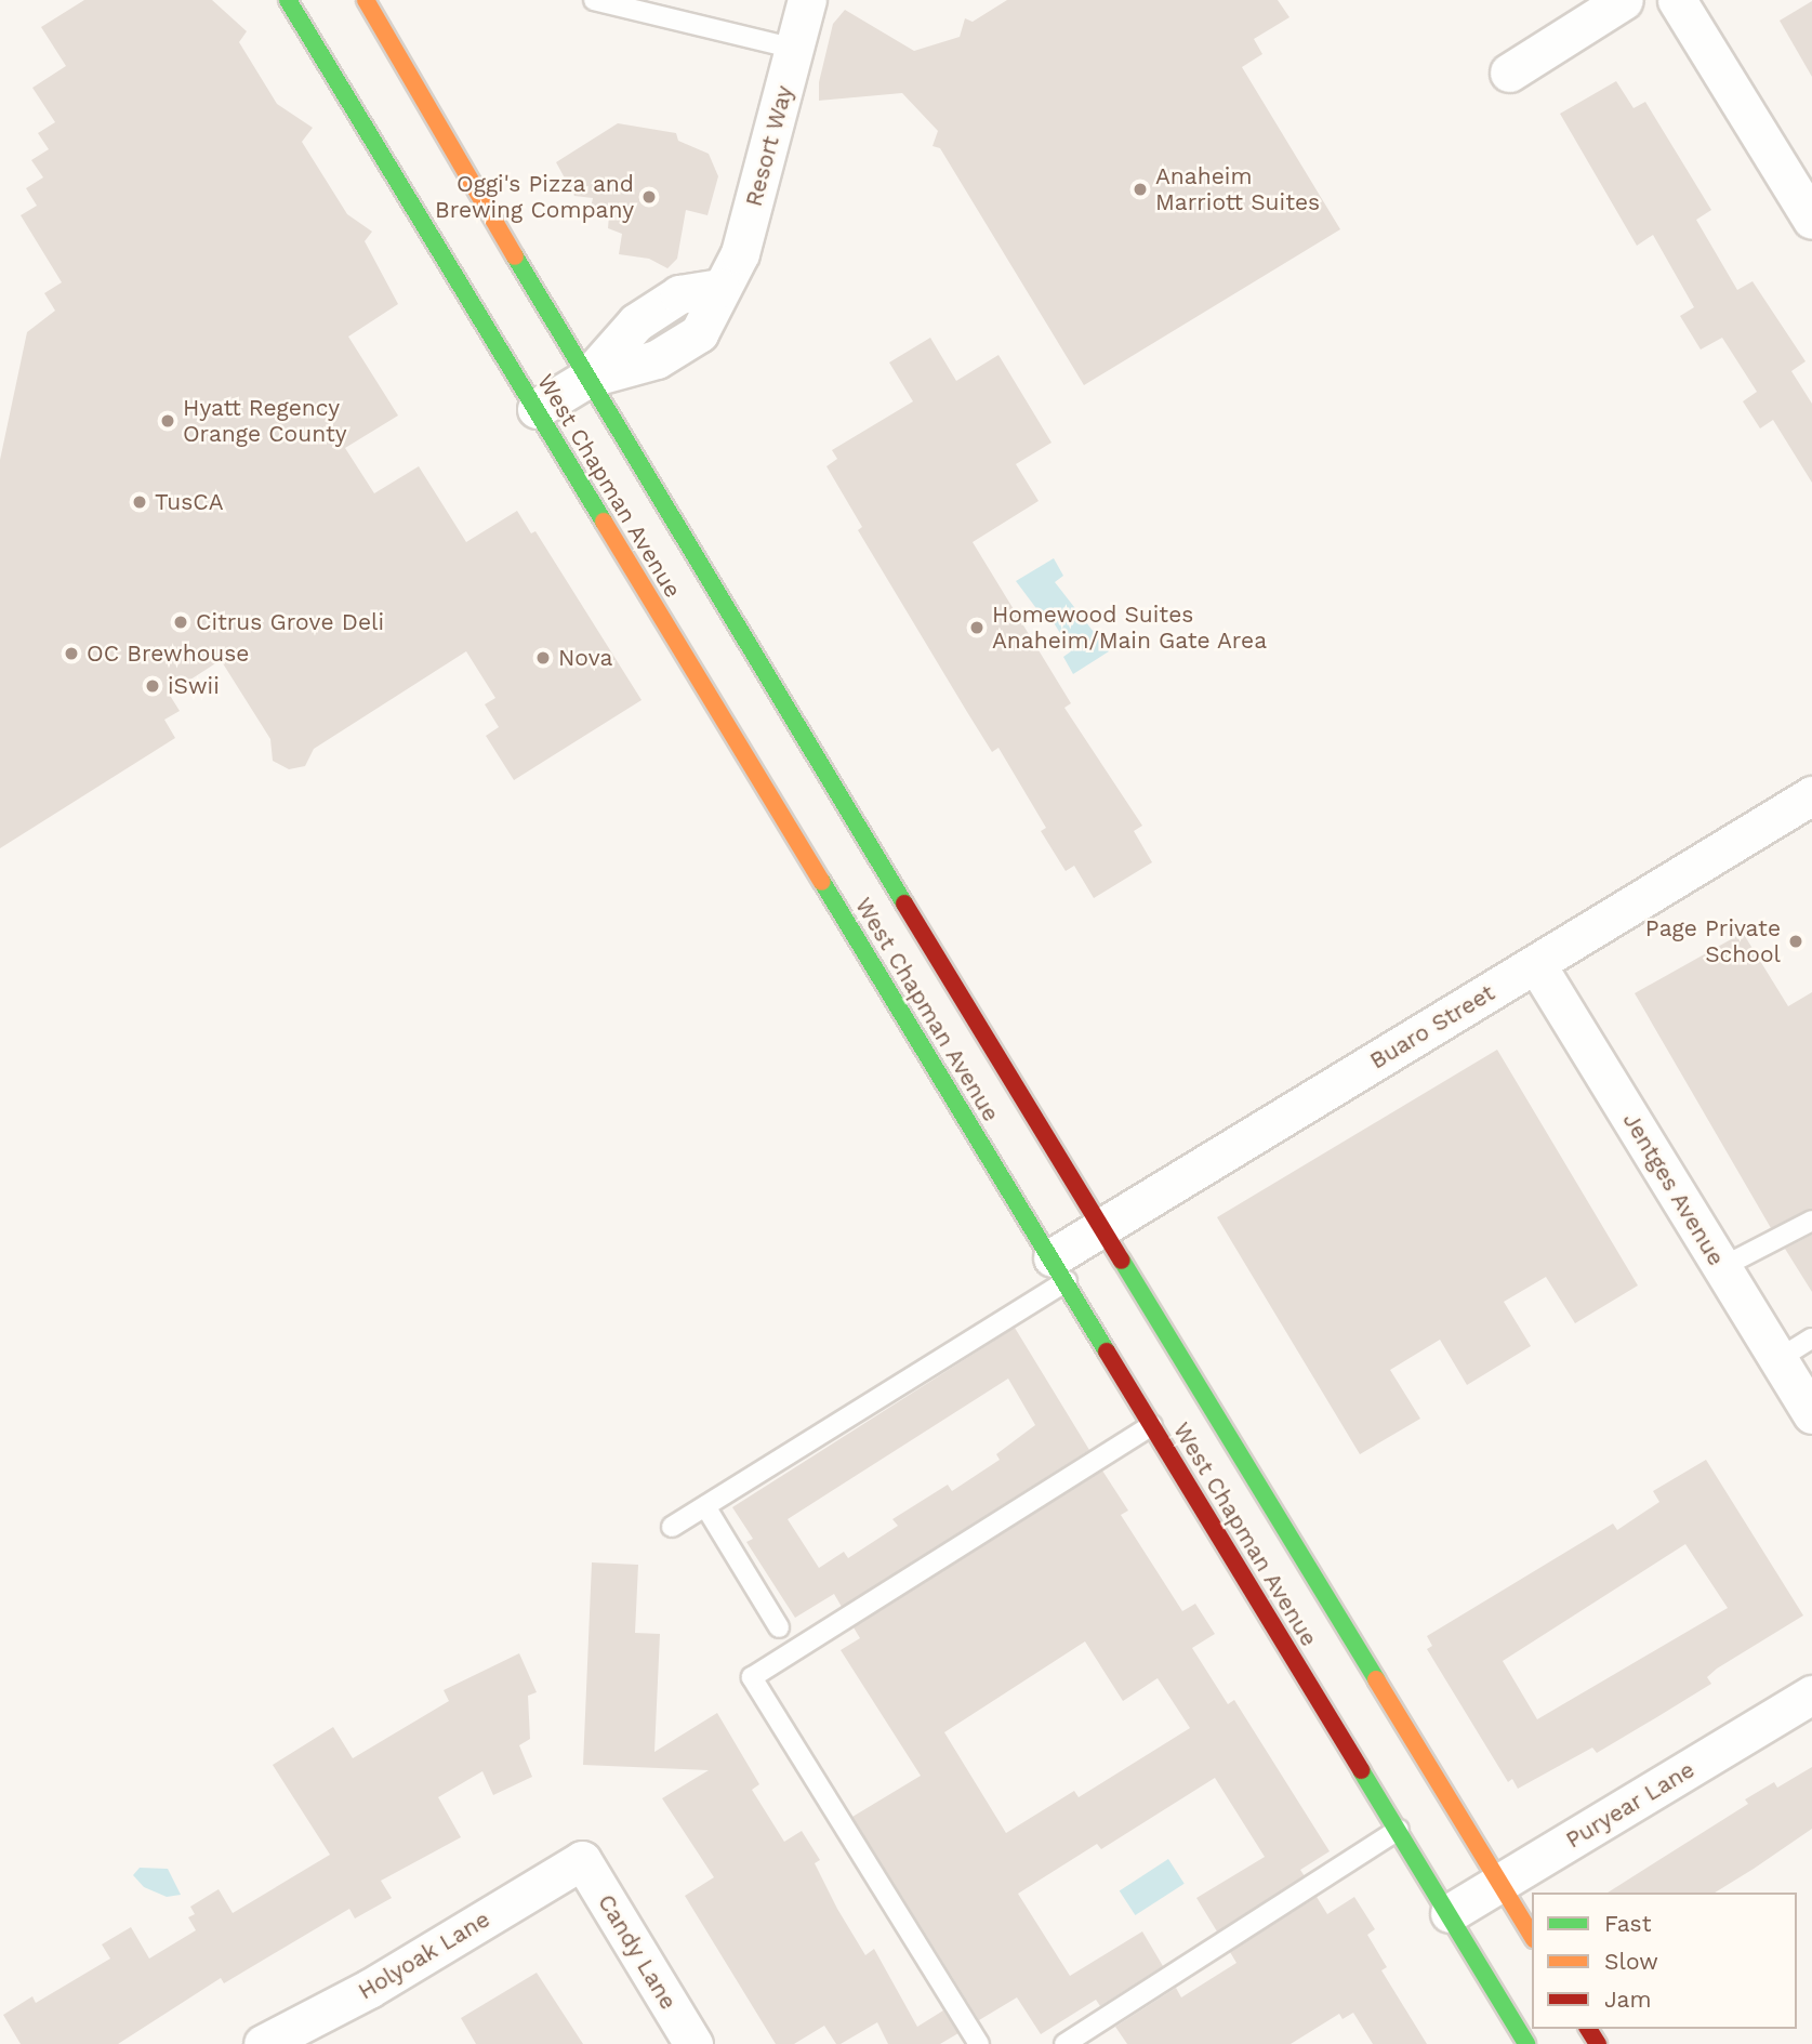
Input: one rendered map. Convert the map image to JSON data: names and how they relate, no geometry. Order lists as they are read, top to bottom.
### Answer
{
  "streets": {
    "main road": ["West Chapman Avenue"],
    "street": [
      "Resort Way",
      "Buaro Street",
      "Jentges Avenue",
      "Puryear Lane",
      "Candy Lane",
      "Holyoak Lane"
    ]
  },
  "crossings": [
    ["Resort Way", "West Chapman Avenue"],
    ["West Chapman Avenue", "Buaro Street"],
    ["West Chapman Avenue", "Puryear Lane"],
    ["Buaro Street", "Jentges Avenue"],
    ["Candy Lane", "Holyoak Lane"]
  ],
  "places": [
    "Anaheim Marriott Suites",
    "Oggi's Pizza and Brewing Company",
    "Hyatt Regency Orange County",
    "TusCA",
    "Citrus Grove Deli",
    "Homewood Suites Anaheim/Main Gate Area",
    "OC Brewhouse",
    "Nova",
    "iSwii",
    "Page Private School"
  ],
  "legend": ["Fast", "Slow", "Jam"]
}
